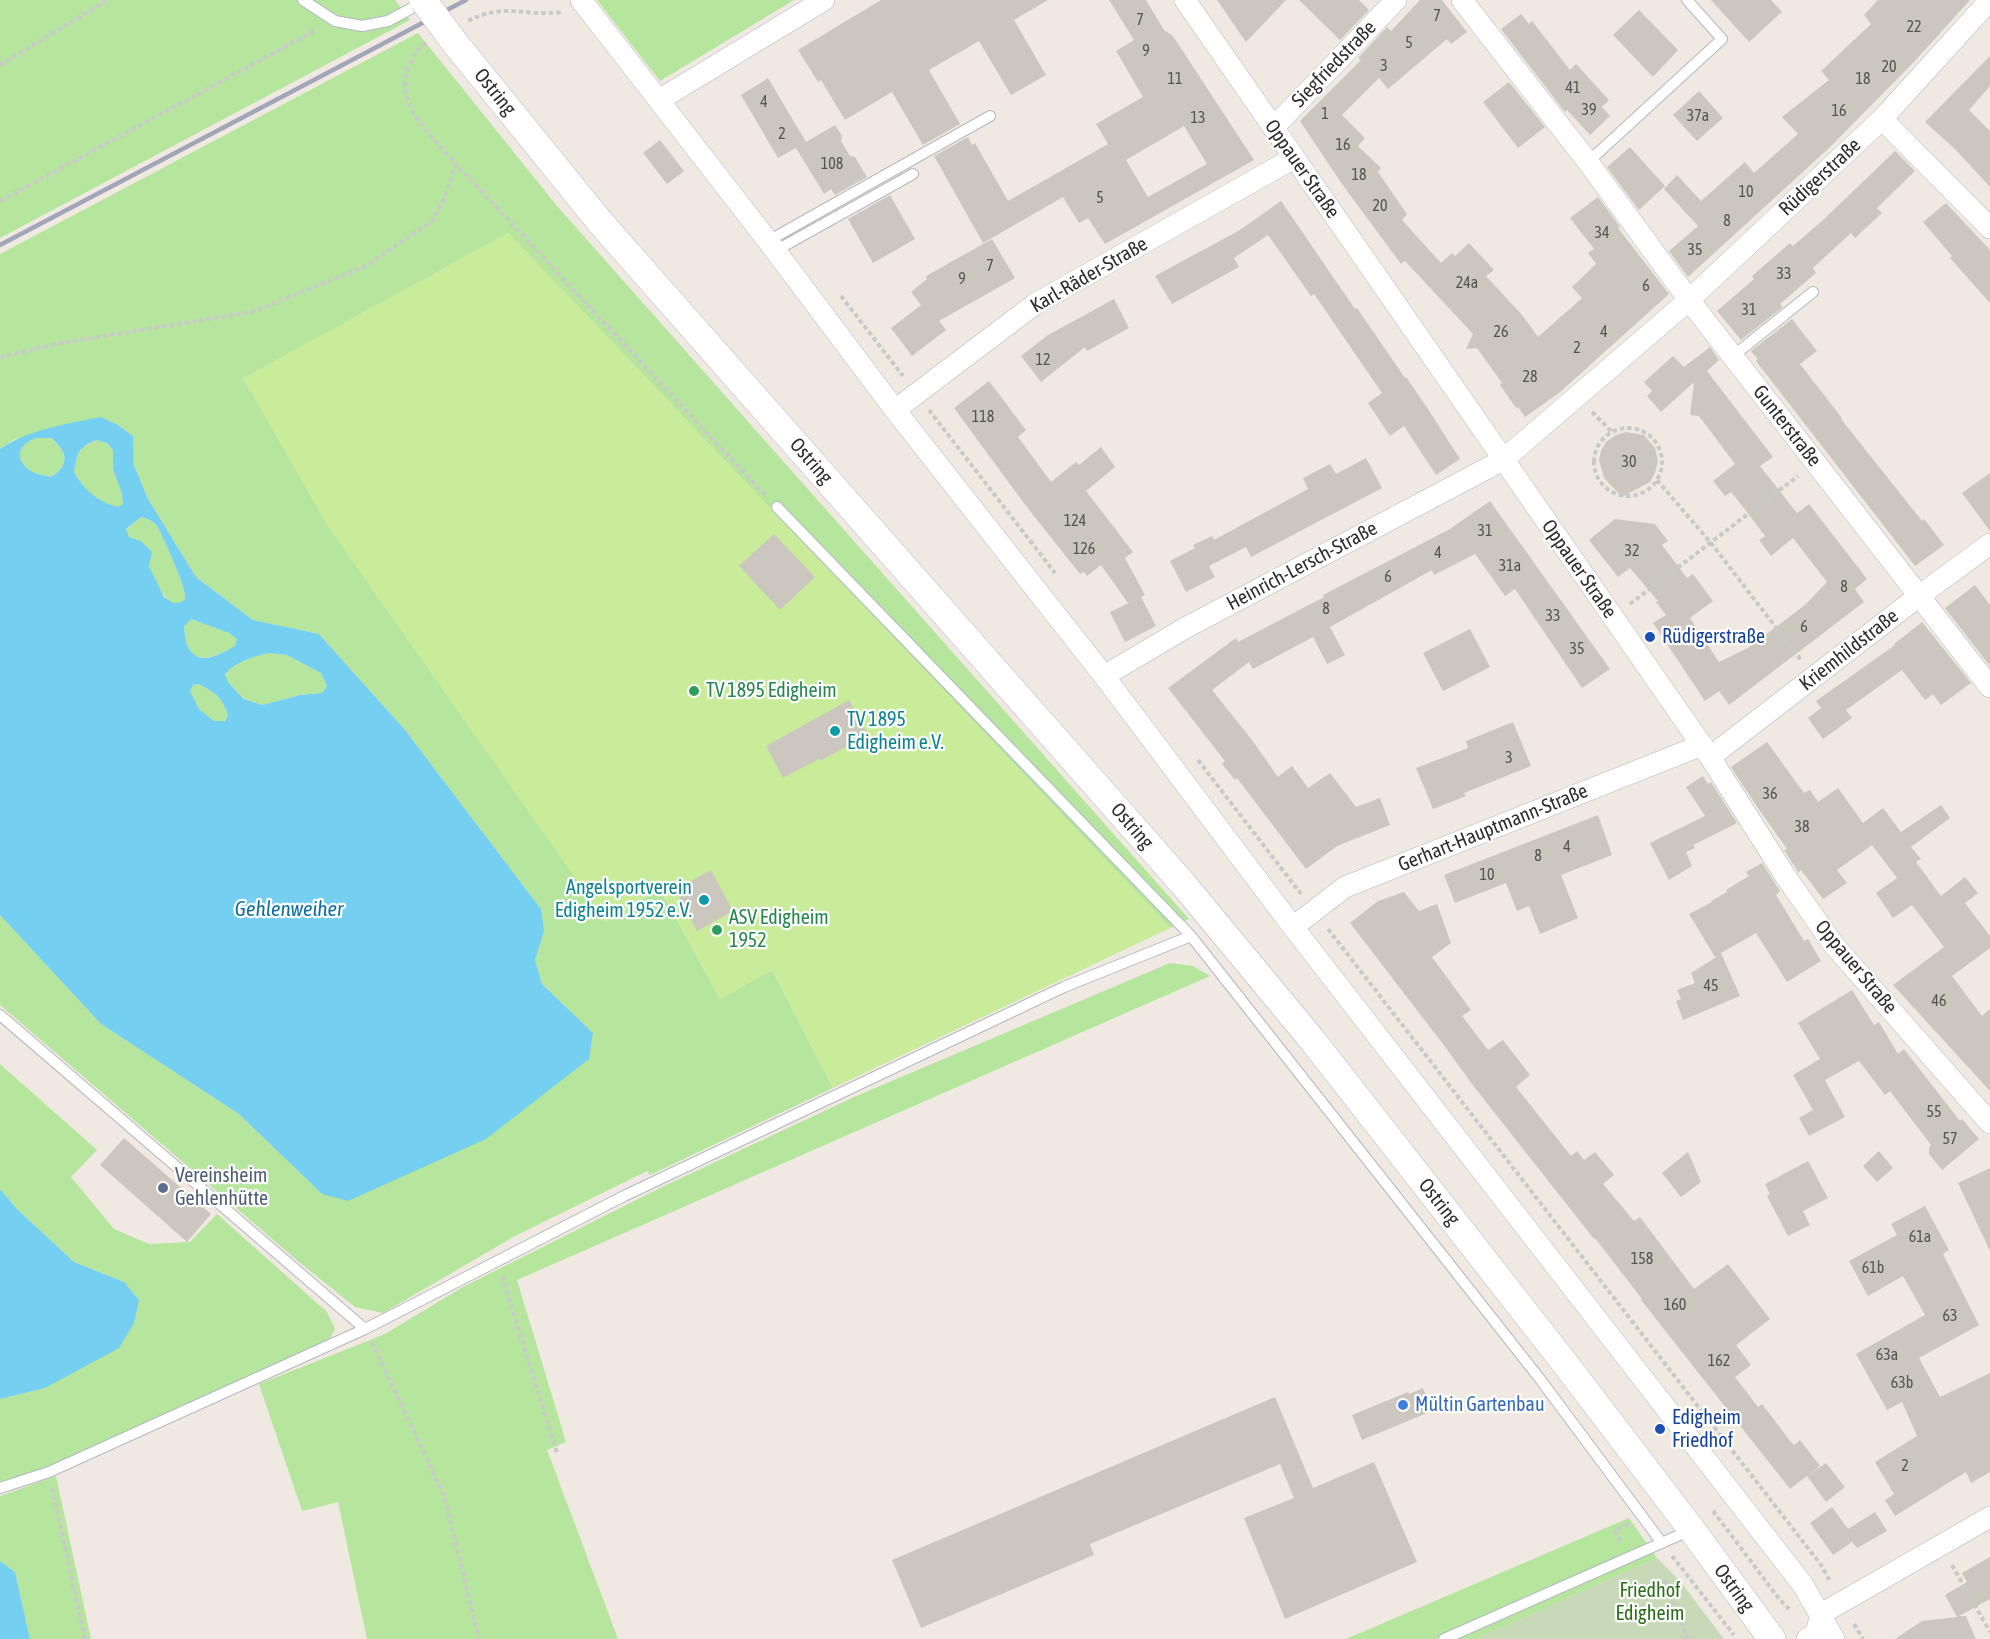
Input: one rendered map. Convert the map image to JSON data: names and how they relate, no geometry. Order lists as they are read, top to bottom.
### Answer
{
  "streets": {
    "street": [
      "Siegfriedstraße",
      "Ostring",
      "Oppauer Straße",
      "Rüdigerstraße",
      "Karl-Räder-Straße",
      "Gunterstraße",
      "Heinrich-Lersch-Straße",
      "Kriemhildstraße",
      "Gerhart-Hauptmann-Straße"
    ]
  },
  "crossings": [
    ["Siegfriedstraße", "Oppauer Straße"],
    ["Oppauer Straße", "Rüdigerstraße"],
    ["Oppauer Straße", "Karl-Räder-Straße"],
    ["Oppauer Straße", "Heinrich-Lersch-Straße"],
    ["Oppauer Straße", "Kriemhildstraße"],
    ["Oppauer Straße", "Gerhart-Hauptmann-Straße"],
    ["Rüdigerstraße", "Gunterstraße"],
    ["Rüdigerstraße", "Heinrich-Lersch-Straße"],
    ["Gunterstraße", "Kriemhildstraße"],
    ["Kriemhildstraße", "Gerhart-Hauptmann-Straße"]
  ],
  "water": ["Gehlenweiher"],
  "parks": ["Friedhof Edigheim"],
  "places": [
    "Rüdigerstraße",
    "TV 1895 Edigheim",
    "TV 1895 Edigheim e.V.",
    "Angelsportverein Edigheim 1952 e.V.",
    "ASV Edigheim 1952",
    "Vereinsheim Gehlenhütte",
    "Mültin Gartenbau",
    "Edigheim Friedhof"
  ],
  "house_numbers": [
    "7",
    "7",
    "22",
    "5",
    "9",
    "3",
    "20",
    "11",
    "18",
    "41",
    "4",
    "39",
    "16",
    "1",
    "37a",
    "13",
    "2",
    "16",
    "108",
    "18",
    "10",
    "5",
    "20",
    "8",
    "34",
    "35",
    "7",
    "33",
    "9",
    "24a",
    "6",
    "31",
    "26",
    "4",
    "2",
    "12",
    "28",
    "118",
    "30",
    "124",
    "31",
    "126",
    "32",
    "4",
    "31a",
    "6",
    "8",
    "8",
    "33",
    "6",
    "35",
    "3",
    "36",
    "38",
    "4",
    "8",
    "10",
    "45",
    "46",
    "55",
    "57",
    "61a",
    "158",
    "61b",
    "160",
    "63",
    "63a",
    "162",
    "63b",
    "2"
  ]
}
